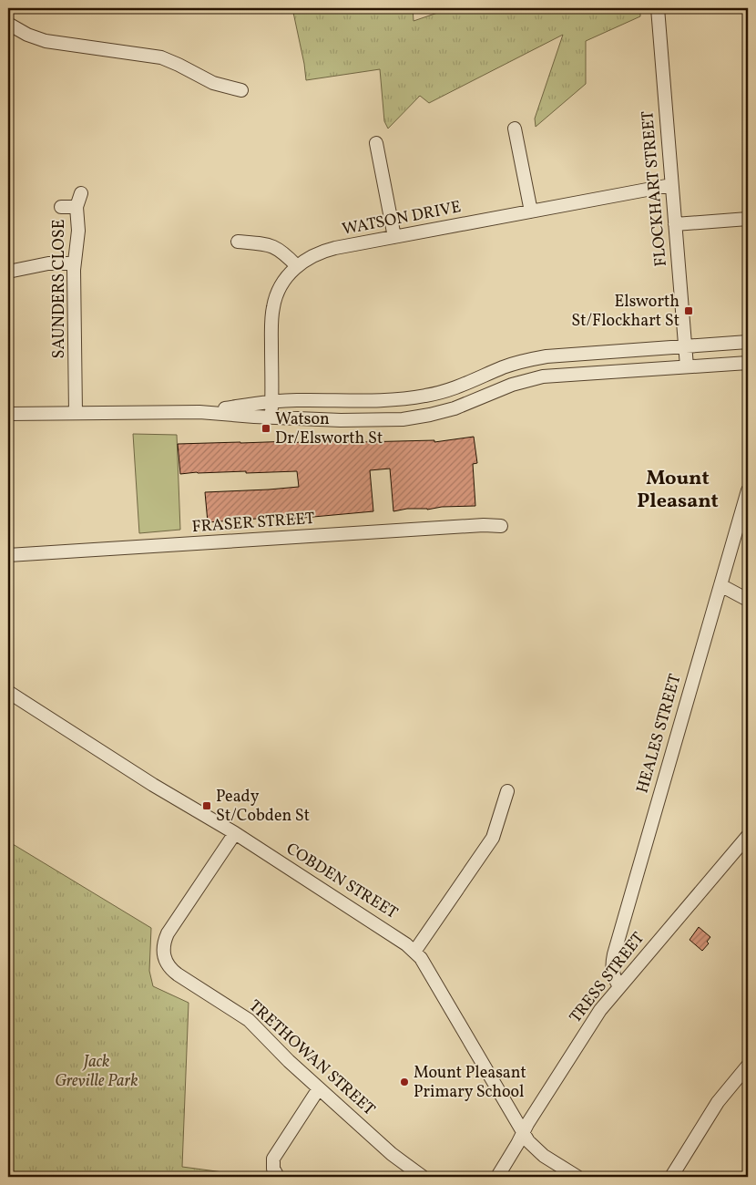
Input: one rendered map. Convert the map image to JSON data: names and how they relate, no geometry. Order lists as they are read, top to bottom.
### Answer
{
  "streets": {
    "street": [
      "FLOCKHART STREET",
      "WATSON DRIVE",
      "SAUNDERS CLOSE",
      "FRASER STREET",
      "HEALES STREET",
      "COBDEN STREET",
      "TRESS STREET",
      "TRETHOWAN STREET"
    ]
  },
  "crossings": [
    ["FLOCKHART STREET", "WATSON DRIVE"],
    ["HEALES STREET", "TRESS STREET"],
    ["COBDEN STREET", "TRESS STREET"],
    ["COBDEN STREET", "TRETHOWAN STREET"]
  ],
  "districts": ["Mount Pleasant"],
  "parks": ["Jack Greville Park"],
  "places": {
    "transit": ["Elsworth St/Flockhart St", "Watson Dr/Elsworth St", "Peady St/Cobden St"],
    "other": ["Mount Pleasant Primary School"]
  }
}
